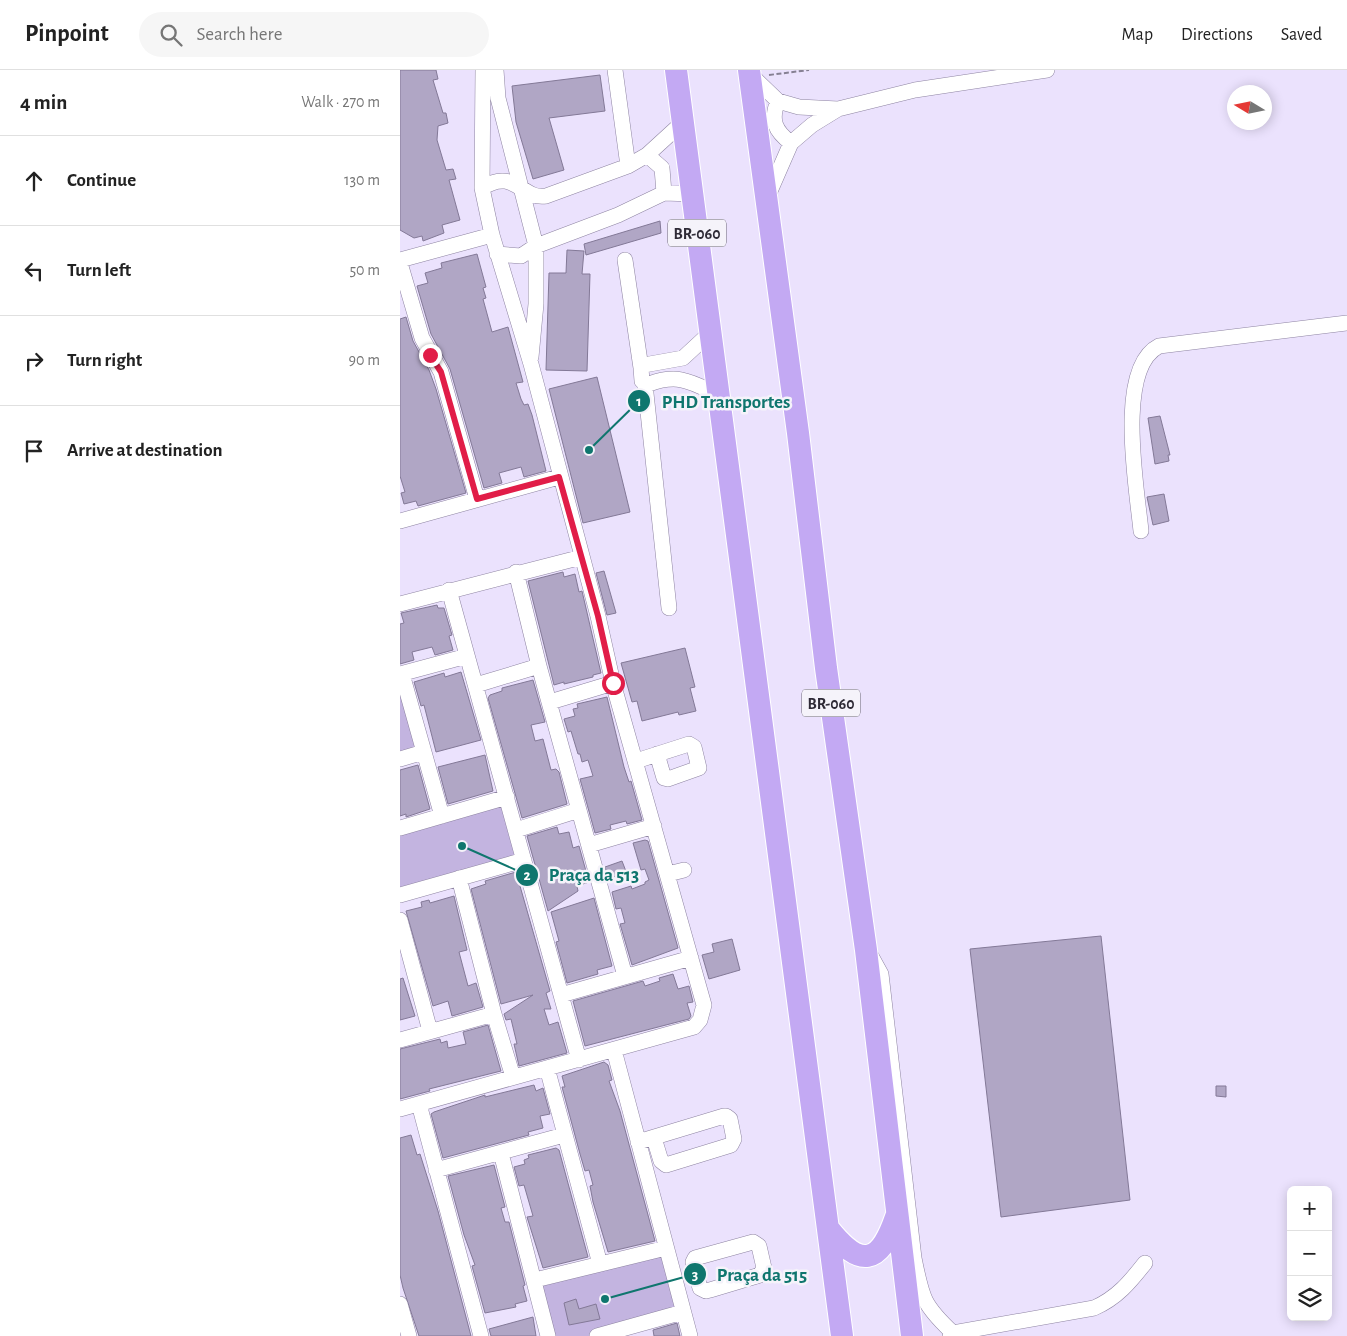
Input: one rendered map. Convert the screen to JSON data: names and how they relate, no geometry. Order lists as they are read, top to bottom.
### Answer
{
  "streets": {
    "highway": ["BR-060"]
  },
  "places": ["PHD Transportes", "Praça da 513", "Praça da 515"],
  "north": "left",
  "page": {
    "header": "Pinpoint",
    "search": "Search here",
    "nav": ["Map", "Directions", "Saved"],
    "heading": ["4 min", "Walk · 270 m"],
    "list": [
      ["Continue", "130 m"],
      ["Turn left", "50 m"],
      ["Turn right", "90 m"],
      "Arrive at destination"
    ],
    "map_buttons": ["+", "−"]
  }
}
